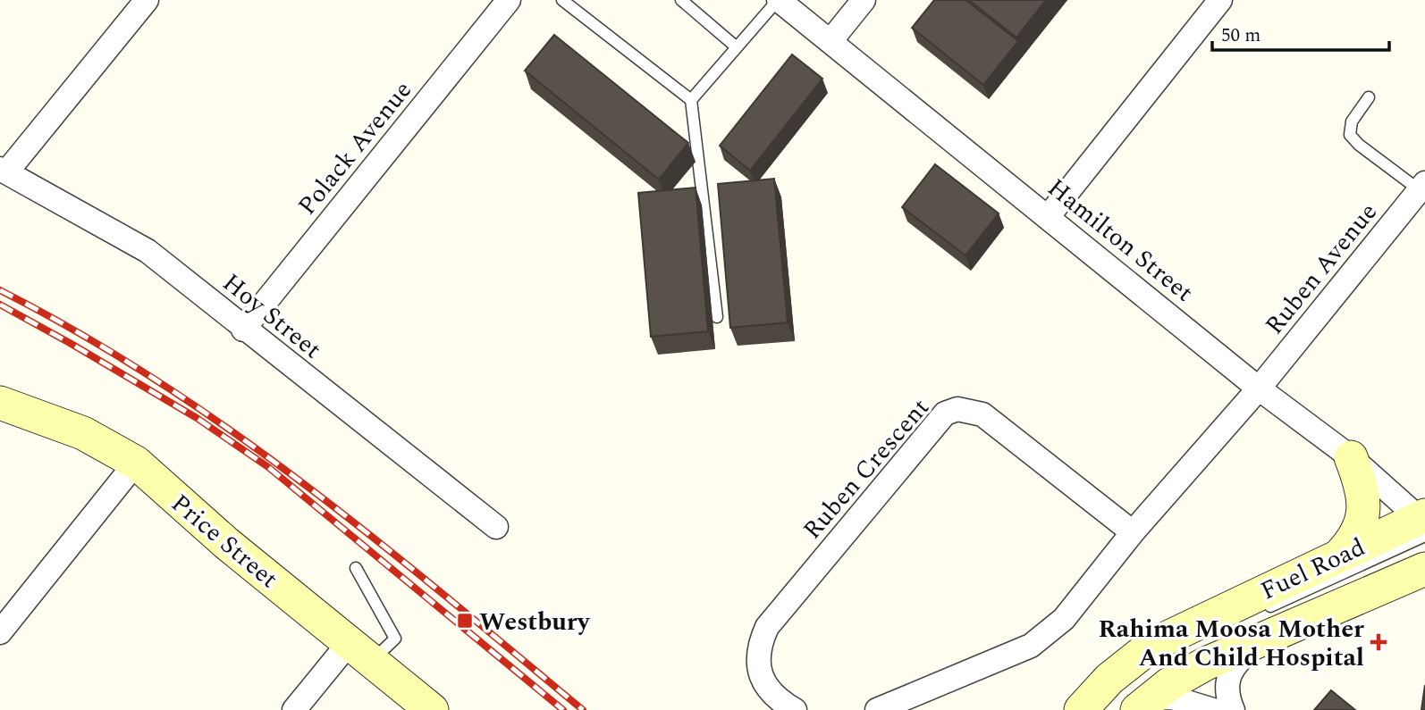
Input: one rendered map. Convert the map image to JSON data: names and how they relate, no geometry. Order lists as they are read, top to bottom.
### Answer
{
  "streets": {
    "main road": ["Price Street", "Fuel Road"],
    "street": [
      "Polack Avenue",
      "Hamilton Street",
      "Ruben Avenue",
      "Hoy Street",
      "Ruben Crescent"
    ]
  },
  "crossings": [
    ["Polack Avenue", "Hoy Street"],
    ["Hamilton Street", "Ruben Avenue"],
    ["Hamilton Street", "Fuel Road"]
  ],
  "places": {
    "transit": ["Westbury"],
    "health": ["Rahima Moosa Mother And Child Hospital"]
  },
  "scale_bar": "50 m"
}
